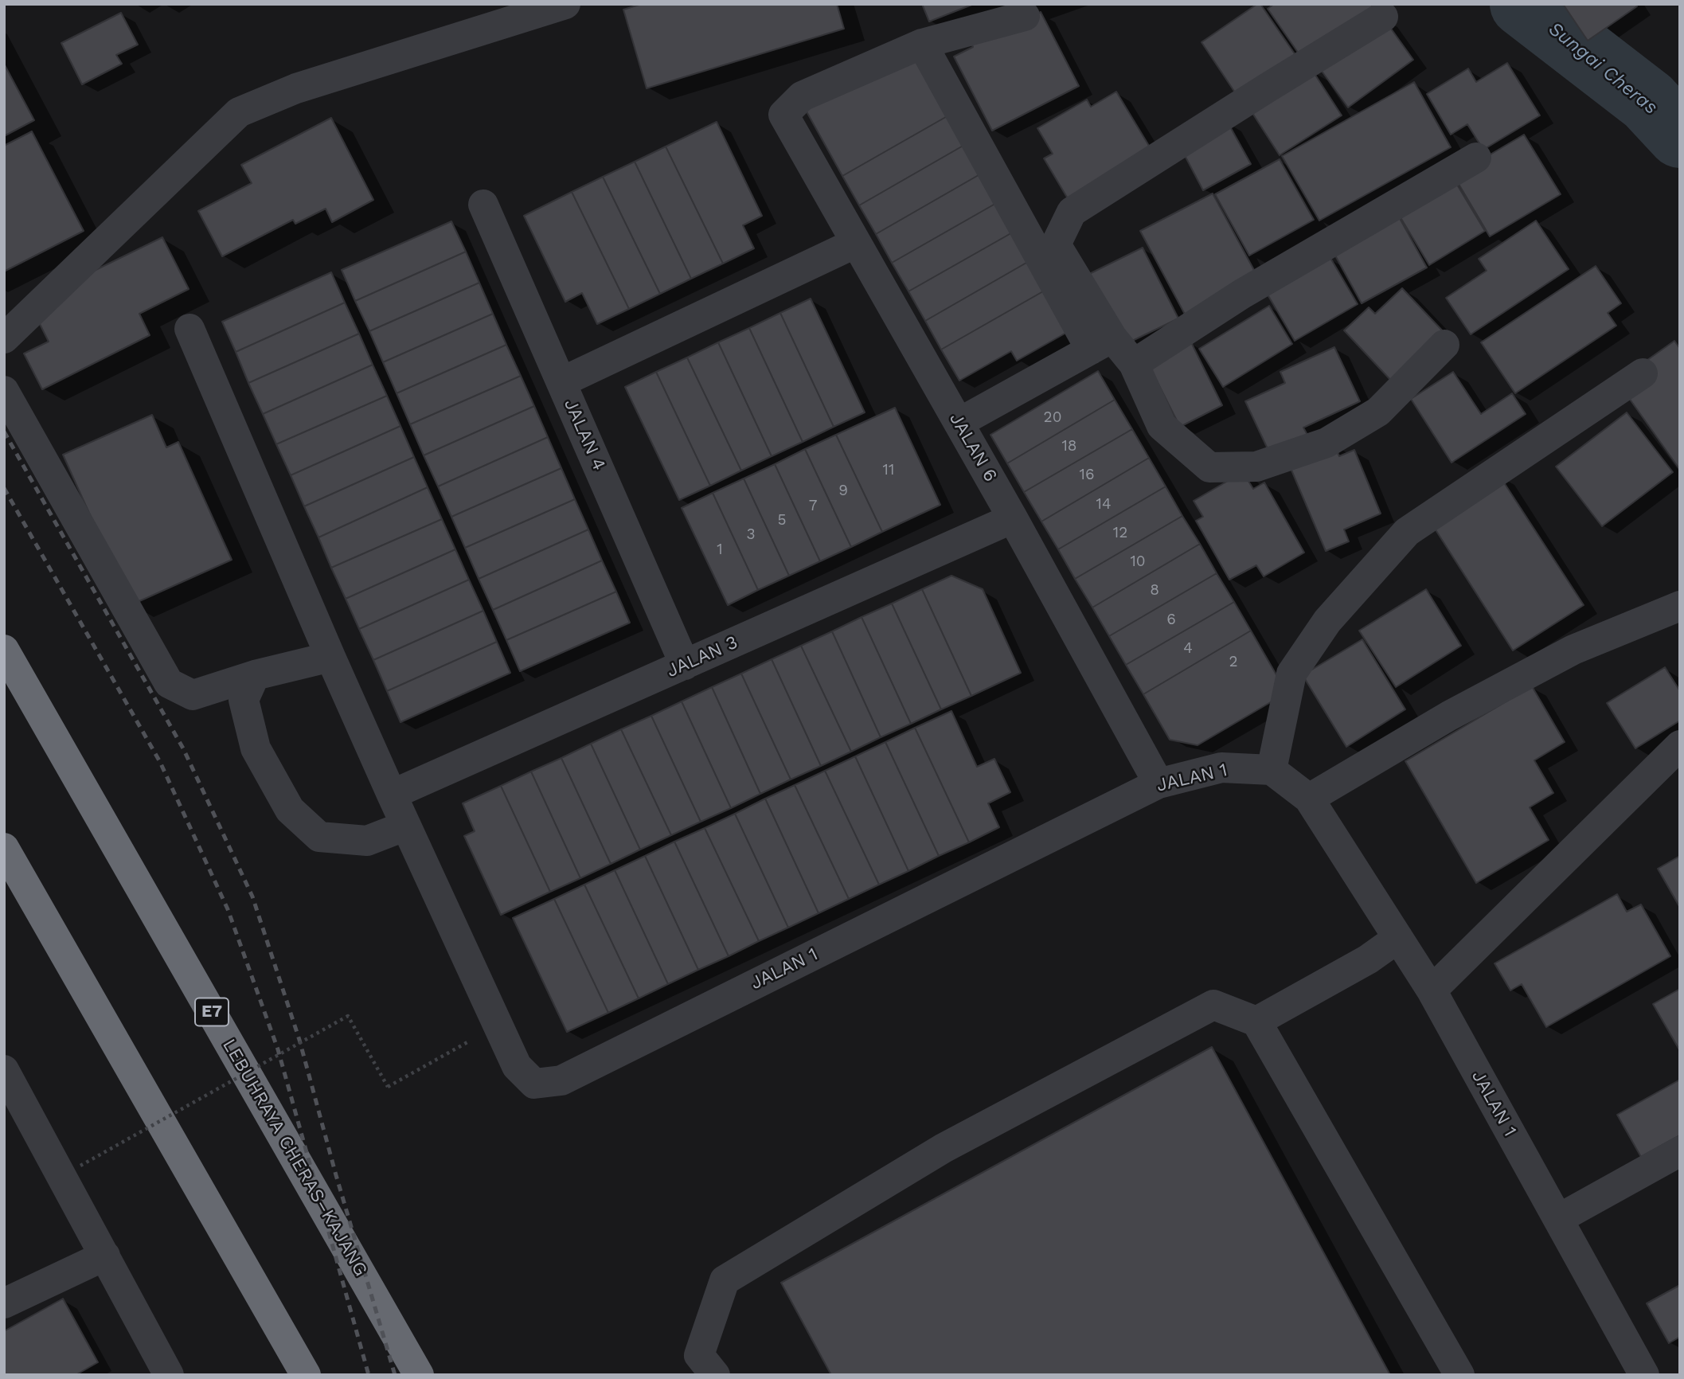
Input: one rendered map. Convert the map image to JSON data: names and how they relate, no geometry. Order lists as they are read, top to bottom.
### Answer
{
  "streets": {
    "highway": ["E7", "LEBUHRAYA CHERAS–KAJANG"],
    "street": [
      "JALAN 4",
      "JALAN 6",
      "JALAN 3",
      "JALAN 1"
    ]
  },
  "crossings": [
    ["JALAN 4", "JALAN 3"],
    ["JALAN 6", "JALAN 3"],
    ["JALAN 6", "JALAN 1"]
  ],
  "water": ["Sungai Cheras"],
  "house_numbers": [
    "20",
    "18",
    "11",
    "16",
    "9",
    "14",
    "7",
    "5",
    "12",
    "3",
    "1",
    "10",
    "8",
    "6",
    "4",
    "2"
  ]
}
